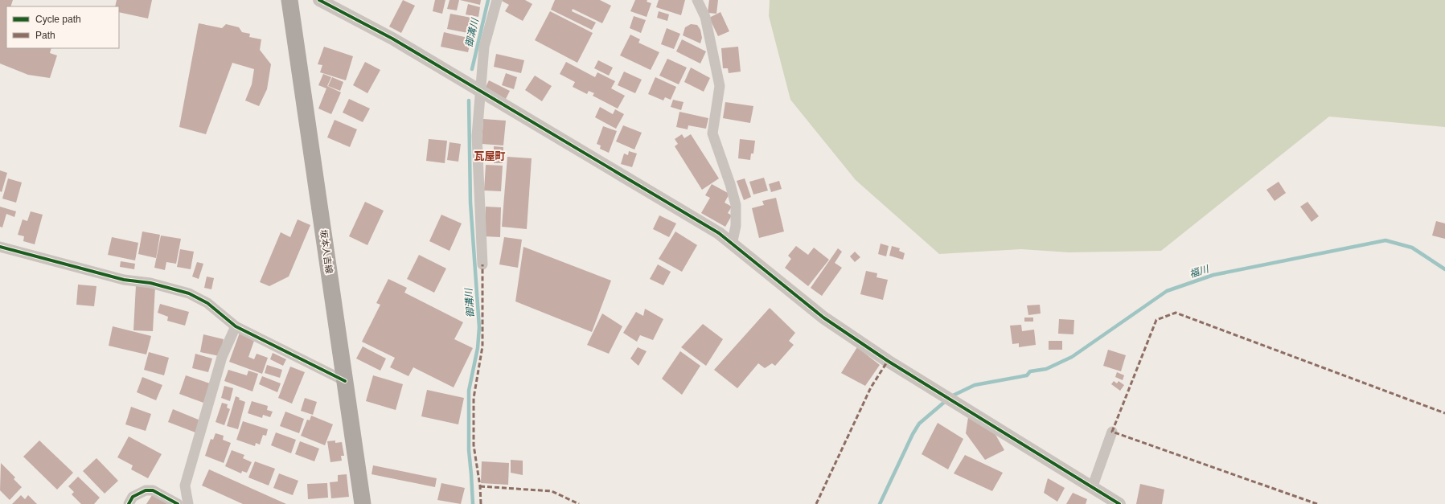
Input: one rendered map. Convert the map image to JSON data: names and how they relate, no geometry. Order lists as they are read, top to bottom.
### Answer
{
  "streets": {
    "main road": ["坂本人吉線"]
  },
  "districts": ["瓦屋町"],
  "water": ["御溝川", "福川"],
  "legend": ["Cycle path", "Path"]
}
